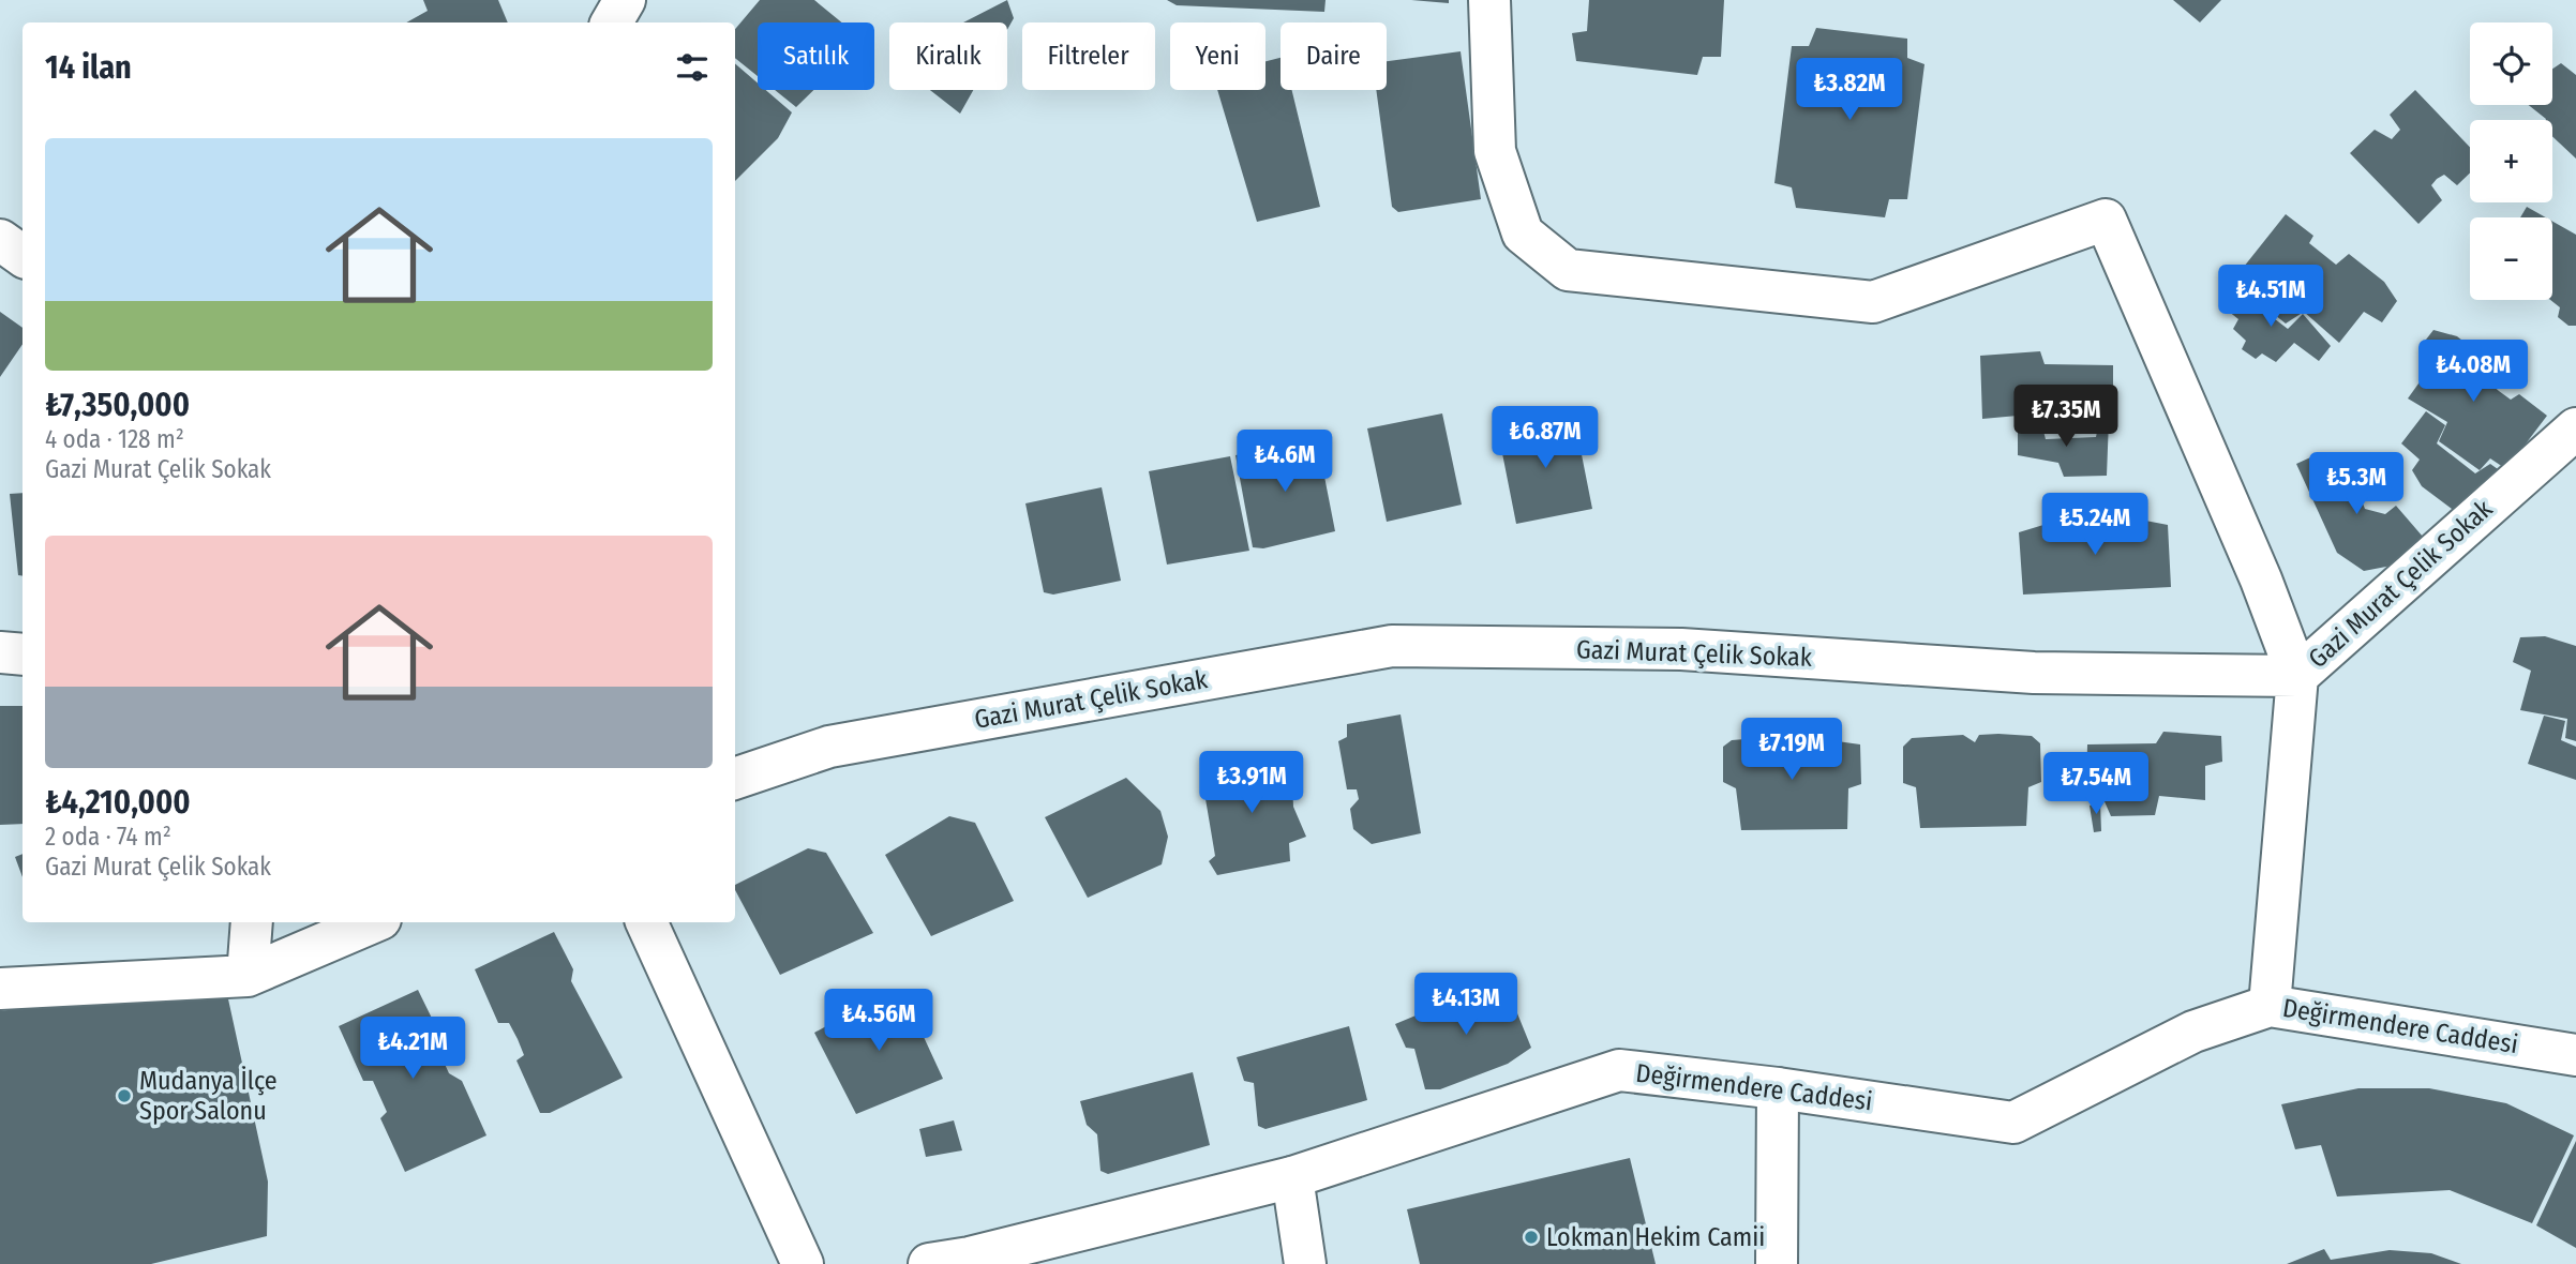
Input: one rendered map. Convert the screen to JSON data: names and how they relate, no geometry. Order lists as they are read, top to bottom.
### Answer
{
  "streets": {
    "street": ["Gazi Murat Çelik Sokak", "Değirmendere Caddesi"]
  },
  "places": ["Mudanya İlçe Spor Salonu", "Lokman Hekim Camii"],
  "page": {
    "map_buttons": ["+", "−"],
    "chip": [
      "Satılık",
      "Kiralık",
      "Filtreler",
      "Yeni",
      "Daire"
    ],
    "heading": "14 ilan",
    "price": [
      "₺3.82M",
      "₺4.51M",
      "₺4.08M",
      "₺7.35M",
      "₺6.87M",
      "₺4.6M",
      "₺5.3M",
      "₺5.24M",
      "₺7.19M",
      "₺3.91M",
      "₺7.54M",
      "₺4.13M",
      "₺4.56M",
      "₺4.21M"
    ],
    "list": [
      {
        "name": "₺7,350,000",
        "note": "4 oda · 128 m² · Gazi Murat Çelik Sokak"
      },
      {
        "name": "₺4,210,000",
        "note": "2 oda · 74 m² · Gazi Murat Çelik Sokak"
      }
    ]
  }
}
